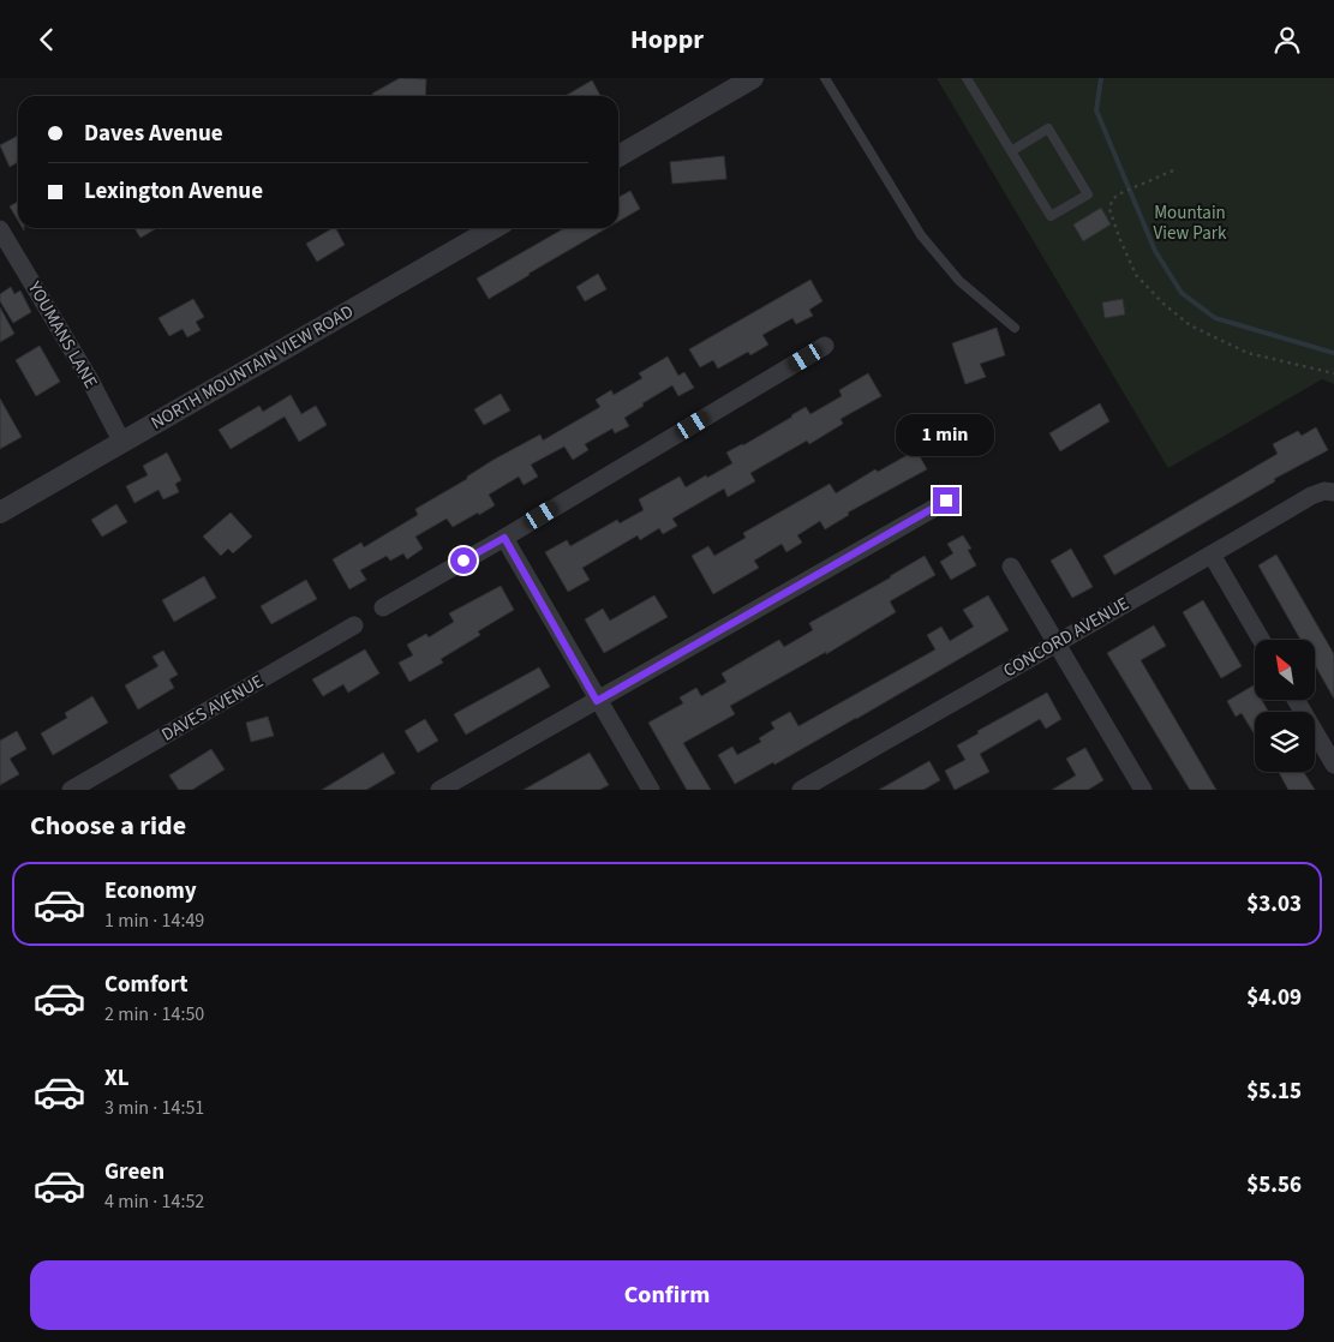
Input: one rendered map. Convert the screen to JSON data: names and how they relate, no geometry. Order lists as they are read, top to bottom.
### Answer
{
  "streets": {
    "street": [
      "YOUMANS LANE",
      "NORTH MOUNTAIN VIEW ROAD",
      "CONCORD AVENUE",
      "DAVES AVENUE"
    ]
  },
  "crossings": [
    ["YOUMANS LANE", "NORTH MOUNTAIN VIEW ROAD"]
  ],
  "parks": ["Mountain View Park"],
  "north": "top left",
  "page": {
    "header": "Hoppr",
    "banner": ["Daves Avenue", "Lexington Avenue"],
    "bubble": "1 min",
    "heading": "Choose a ride",
    "list": [
      {
        "name": "Economy",
        "note": "1 min · 14:49",
        "value": "$3.03"
      },
      {
        "name": "Comfort",
        "note": "2 min · 14:50",
        "value": "$4.09"
      },
      {
        "name": "XL",
        "note": "3 min · 14:51",
        "value": "$5.15"
      },
      {
        "name": "Green",
        "note": "4 min · 14:52",
        "value": "$5.56"
      }
    ],
    "buttons": "Confirm"
  }
}
